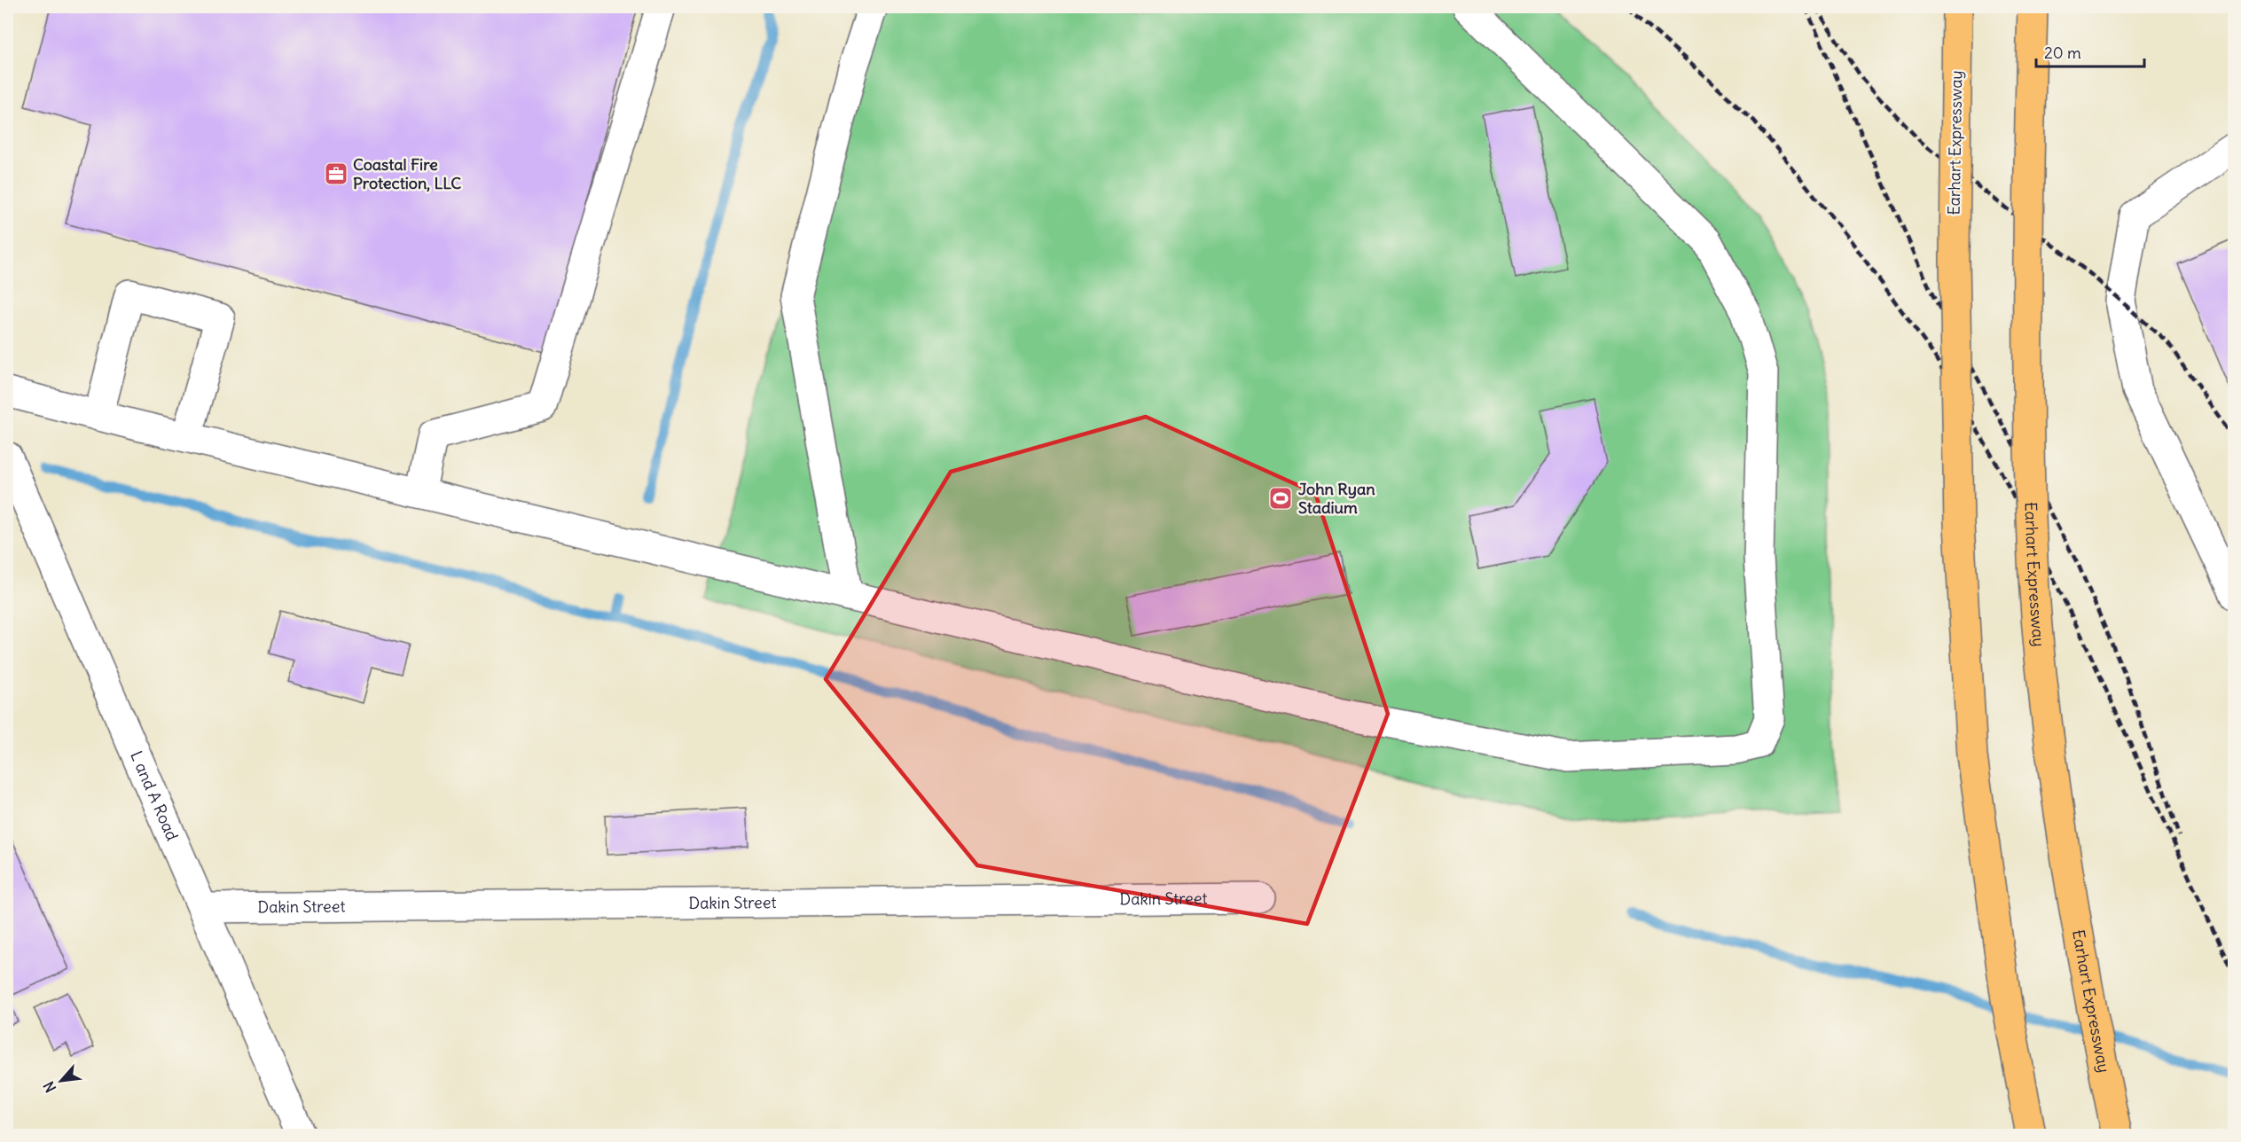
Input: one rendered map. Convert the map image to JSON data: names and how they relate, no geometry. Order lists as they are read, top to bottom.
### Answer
{
  "streets": {
    "highway": ["Earhart Expressway"],
    "street": ["L and A Road", "Dakin Street"]
  },
  "crossings": [
    ["L and A Road", "Dakin Street"]
  ],
  "places": {
    "office": ["Coastal Fire Protection, LLC"],
    "sports": ["John Ryan Stadium"]
  },
  "scale_bar": "20 m",
  "north": "bottom left"
}
